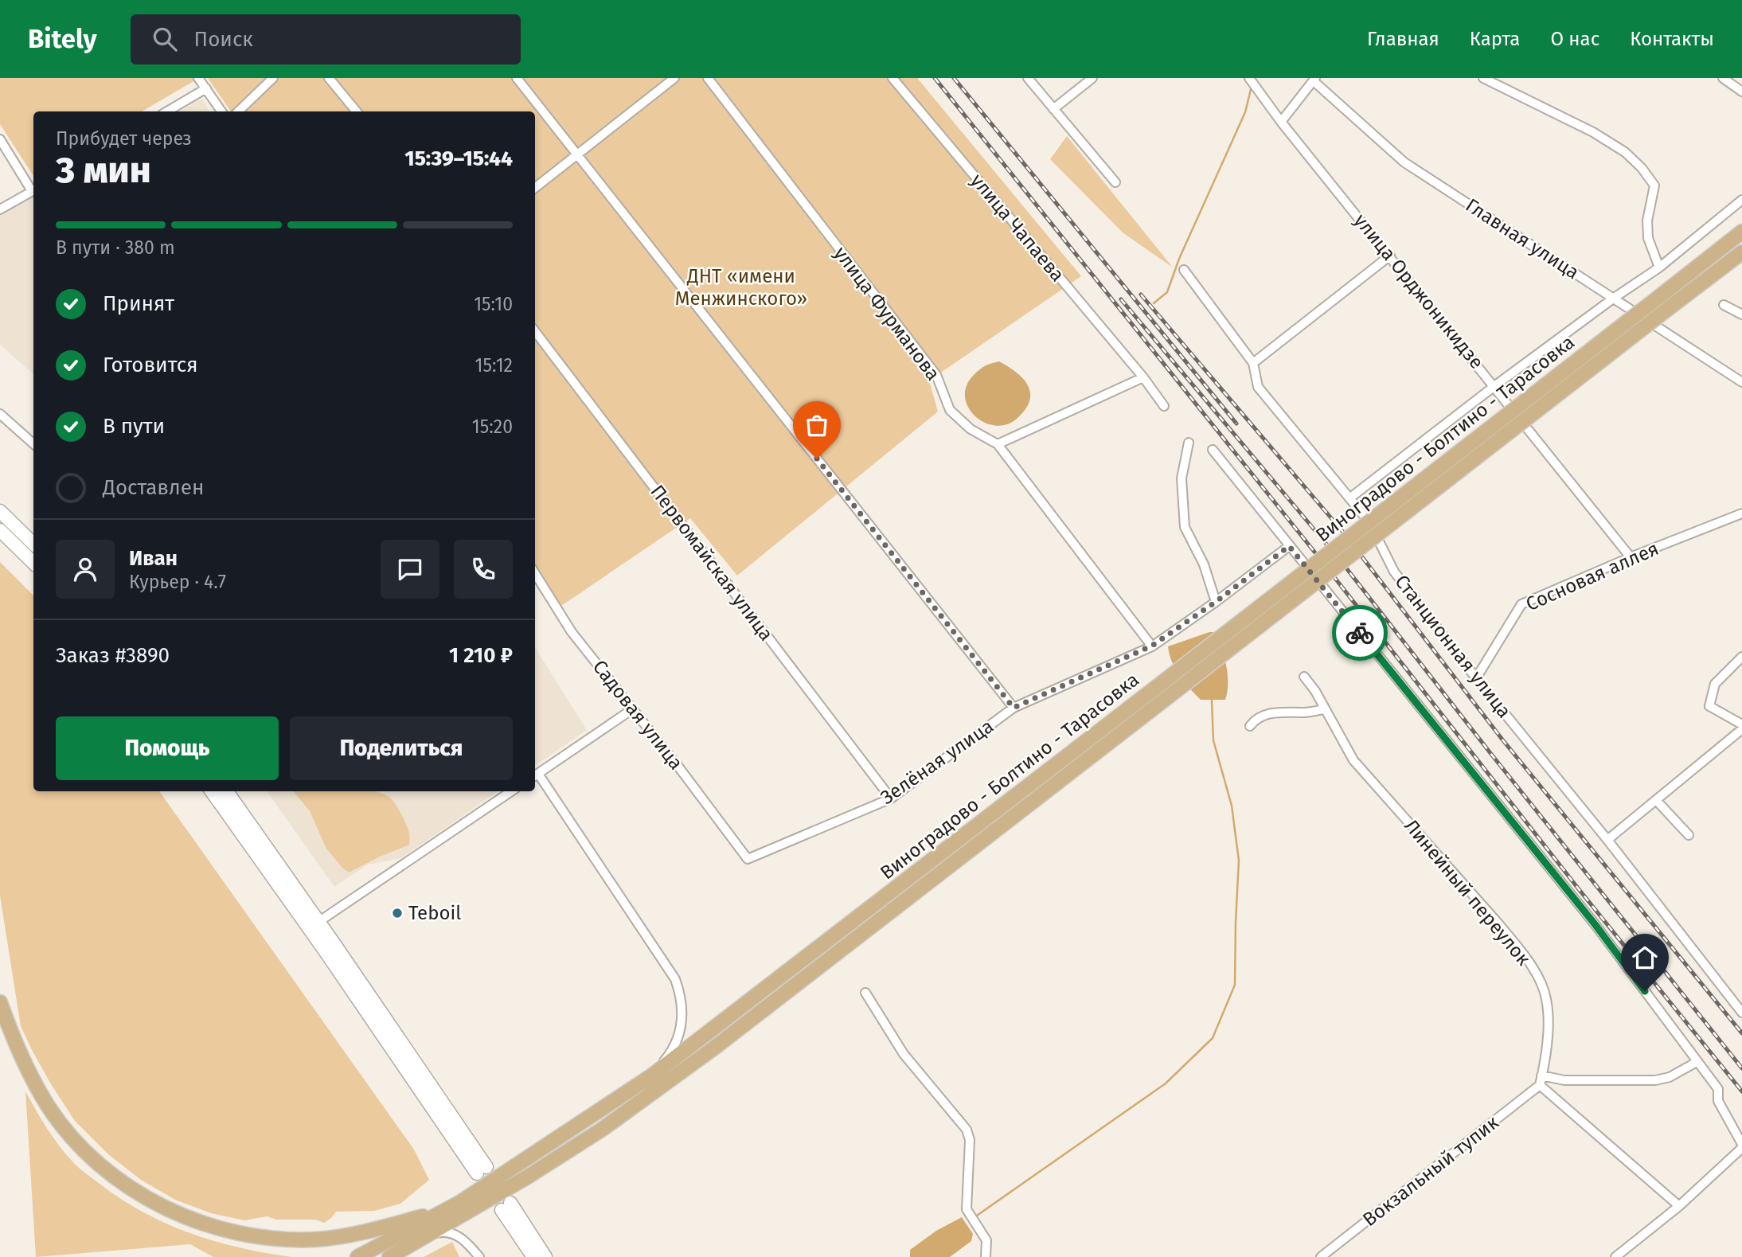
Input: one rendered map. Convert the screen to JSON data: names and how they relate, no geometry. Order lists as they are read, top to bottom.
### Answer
{
  "streets": {
    "main road": ["Виноградово - Болтино - Тарасовка"],
    "street": [
      "улица Чапаева",
      "Главная улица",
      "улица Орджоникидзе",
      "улица Фурманова",
      "Первомайская улица",
      "Сосновая аллея",
      "Станционная улица",
      "Садовая улица",
      "Зелёная улица",
      "Линейный переулок",
      "Вокзальный тупик"
    ]
  },
  "crossings": [
    ["улица Орджоникидзе", "Сосновая аллея"],
    ["улица Фурманова", "Зелёная улица"],
    ["Первомайская улица", "Зелёная улица"],
    ["Сосновая аллея", "Станционная улица"],
    ["Садовая улица", "Зелёная улица"],
    ["Линейный переулок", "Вокзальный тупик"]
  ],
  "parks": ["ДНТ «имени Менжинского»"],
  "places": ["Teboil"],
  "page": {
    "header": "Bitely",
    "search": "Поиск",
    "nav": [
      "Главная",
      "Карта",
      "О нас",
      "Контакты"
    ],
    "heading": ["3 мин", "Прибудет через", "15:39–15:44"],
    "panel": [
      "Иван",
      "Курьер · 4.7",
      "Заказ #3890",
      "1 210 ₽"
    ],
    "bar": "В пути · 380 m",
    "list": [
      ["Принят", "15:10"],
      ["Готовится", "15:12"],
      ["В пути", "15:20"],
      "Доставлен"
    ],
    "buttons": ["Помощь", "Поделиться"]
  }
}
